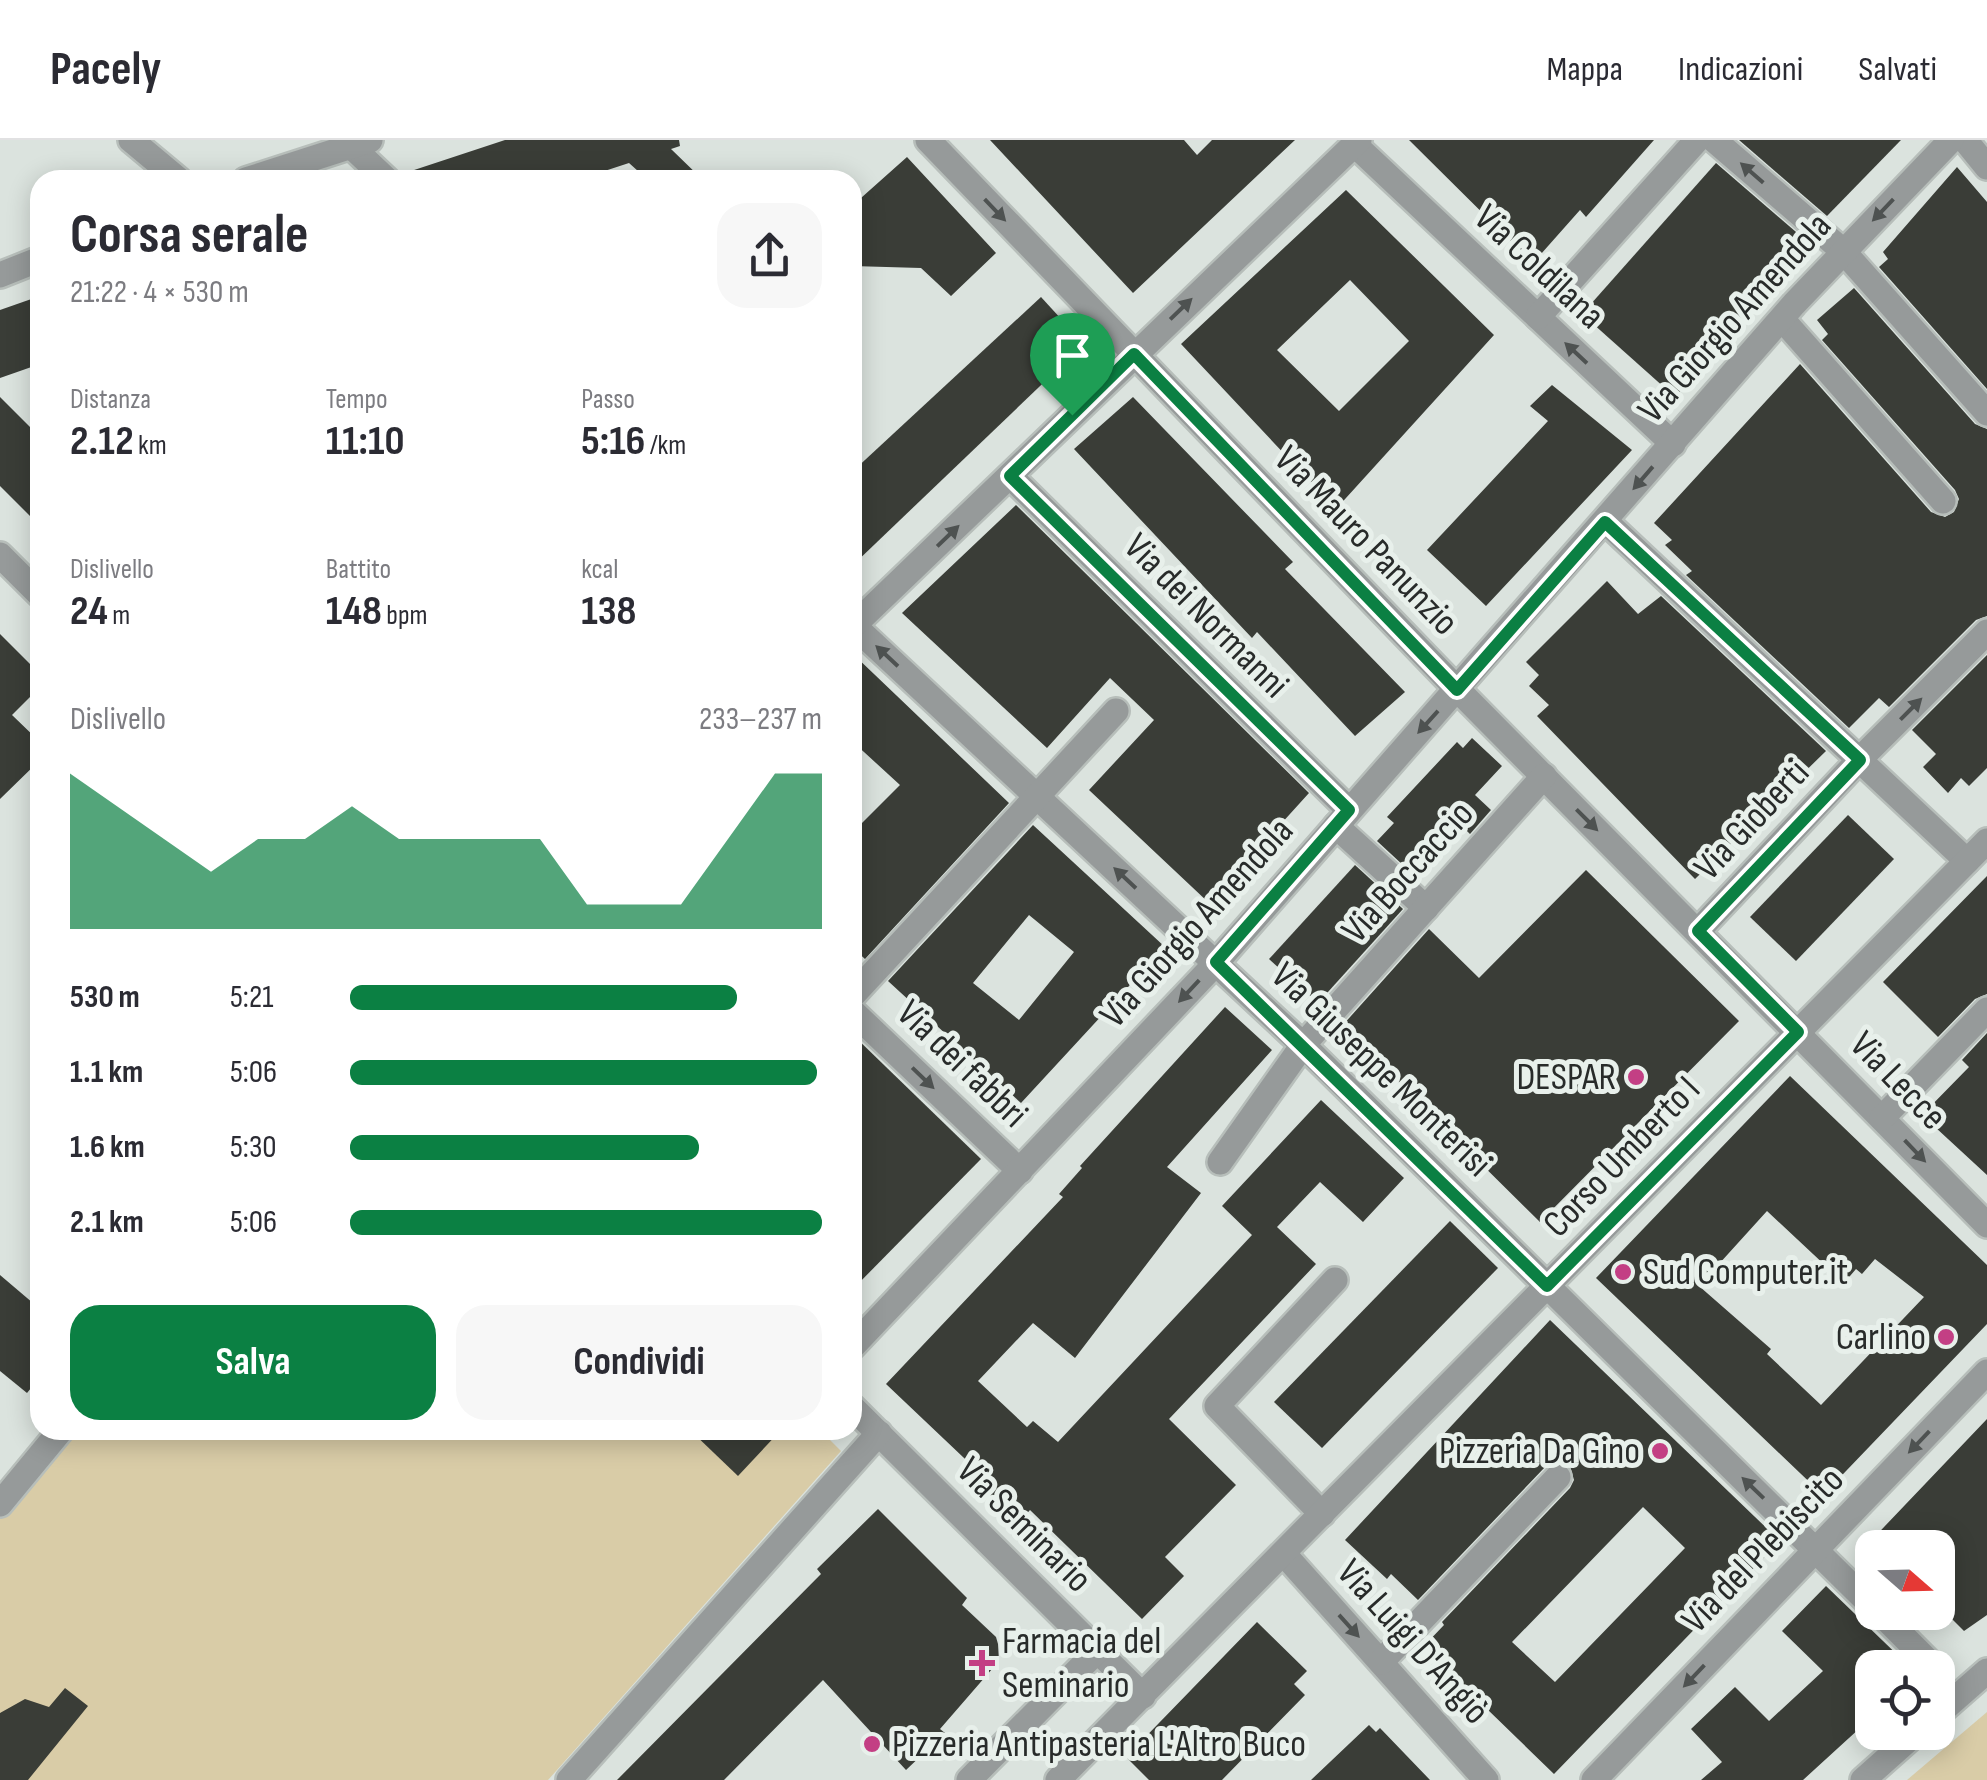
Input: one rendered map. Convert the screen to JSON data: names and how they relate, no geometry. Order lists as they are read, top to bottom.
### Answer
{
  "streets": {
    "street": [
      "Via Coldilana",
      "Via Giorgio Amendola",
      "Via Mauro Panunzio",
      "Via dei Normanni",
      "Via Gioberti",
      "Via Boccaccio",
      "Via dei fabbri",
      "Via Giuseppe Monterisi",
      "Via Lecce",
      "Corso Umberto I",
      "Via Seminario",
      "Via del Plebiscito",
      "Via Luigi D'Angiò"
    ]
  },
  "crossings": [
    ["Via Coldilana", "Via Giorgio Amendola"],
    ["Via Giorgio Amendola", "Via Mauro Panunzio"],
    ["Via Giorgio Amendola", "Via dei Normanni"],
    ["Via Giorgio Amendola", "Via dei fabbri"],
    ["Via Giorgio Amendola", "Via Giuseppe Monterisi"],
    ["Via Mauro Panunzio", "Via Gioberti"],
    ["Via Mauro Panunzio", "Via Boccaccio"],
    ["Via Mauro Panunzio", "Via Lecce"],
    ["Via Mauro Panunzio", "Corso Umberto I"],
    ["Via dei Normanni", "Via Boccaccio"],
    ["Via Boccaccio", "Via Giuseppe Monterisi"],
    ["Via Giuseppe Monterisi", "Corso Umberto I"],
    ["Via Giuseppe Monterisi", "Via del Plebiscito"],
    ["Via Lecce", "Corso Umberto I"],
    ["Corso Umberto I", "Via Seminario"],
    ["Corso Umberto I", "Via Luigi D'Angiò"]
  ],
  "one_way": [
    "Via Coldilana",
    "Via Giorgio Amendola",
    "Via Mauro Panunzio",
    "Via Gioberti",
    "Via dei fabbri",
    "Via Giuseppe Monterisi",
    "Via Lecce",
    "Via del Plebiscito",
    "Via Luigi D'Angiò"
  ],
  "places": {
    "other": [
      "DESPAR",
      "Sud Computer.it",
      "Carlino",
      "Pizzeria Da Gino",
      "Pizzeria Antipasteria L'Altro Buco"
    ],
    "health": ["Farmacia del Seminario"]
  },
  "north": "right",
  "page": {
    "header": "Pacely",
    "nav": ["Mappa", "Indicazioni", "Salvati"],
    "heading": ["Corsa serale", "21:22 · 4 × 530 m"],
    "stats": [
      ["Distanza", "2.12 km"],
      ["Tempo", "11:10"],
      ["Passo", "5:16 /km"],
      ["Dislivello", "24 m"],
      ["Battito", "148 bpm"],
      ["kcal", "138"]
    ],
    "chart": ["Dislivello", "233–237 m"],
    "list": [
      {
        "name": "530 m",
        "note": "5:21"
      },
      {
        "name": "1.1 km",
        "note": "5:06"
      },
      {
        "name": "1.6 km",
        "note": "5:30"
      },
      {
        "name": "2.1 km",
        "note": "5:06"
      }
    ],
    "buttons": ["Salva", "Condividi"]
  }
}
